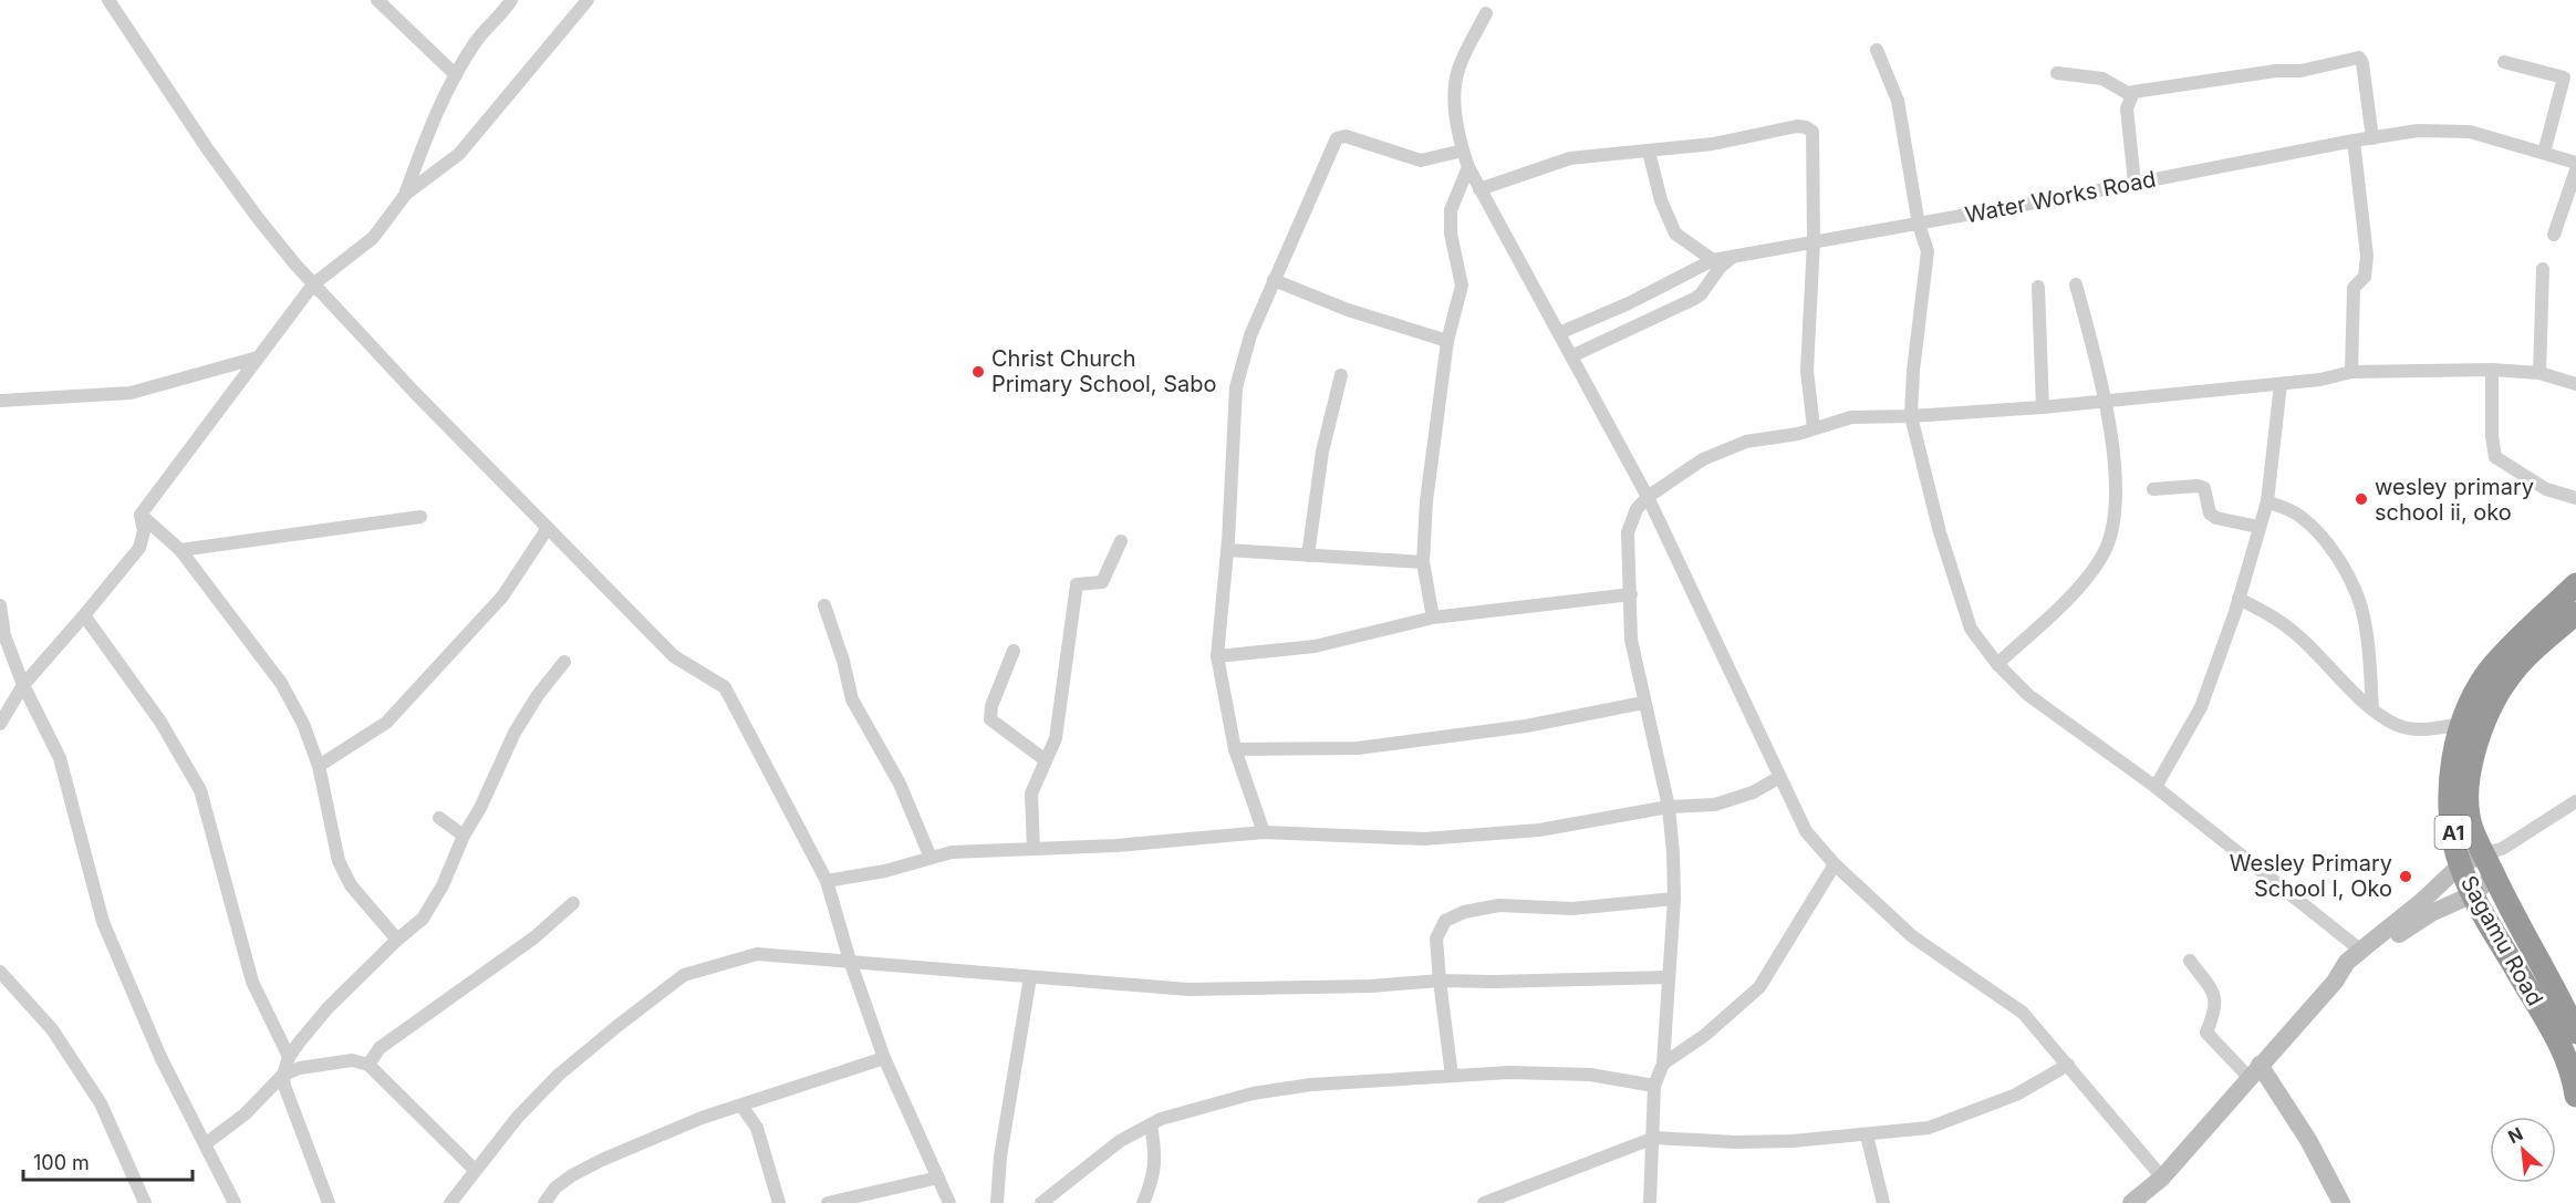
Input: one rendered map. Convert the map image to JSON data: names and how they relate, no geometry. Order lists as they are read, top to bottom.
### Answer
{
  "streets": {
    "highway": ["A1", "Sagamu Road"],
    "street": ["Water Works Road"]
  },
  "places": ["Christ Church Primary School, Sabo", "wesley primary school ii, oko", "Wesley Primary School I, Oko"],
  "scale_bar": "100 m",
  "north": "top left"
}
